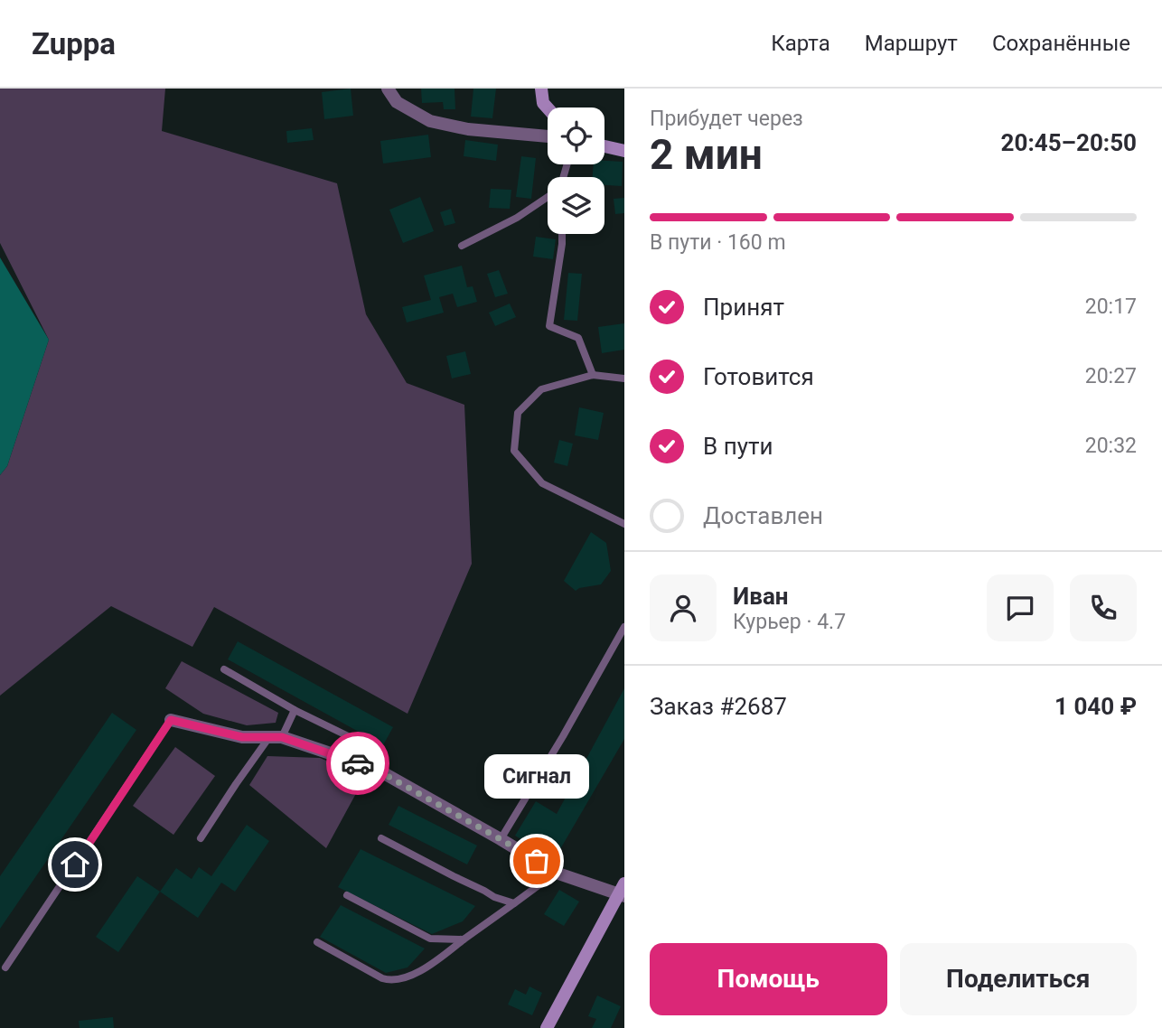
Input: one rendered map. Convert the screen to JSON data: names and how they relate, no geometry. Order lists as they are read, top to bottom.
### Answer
{
  "places": ["Сигнал"],
  "page": {
    "header": "Zuppa",
    "nav": ["Карта", "Маршрут", "Сохранённые"],
    "heading": ["2 мин", "Прибудет через", "20:45–20:50"],
    "panel": [
      "Иван",
      "Курьер · 4.7",
      "Заказ #2687",
      "1 040 ₽"
    ],
    "bar": "В пути · 160 m",
    "list": [
      ["Принят", "20:17"],
      ["Готовится", "20:27"],
      ["В пути", "20:32"],
      "Доставлен"
    ],
    "bubble": "Сигнал",
    "buttons": ["Помощь", "Поделиться"]
  }
}
